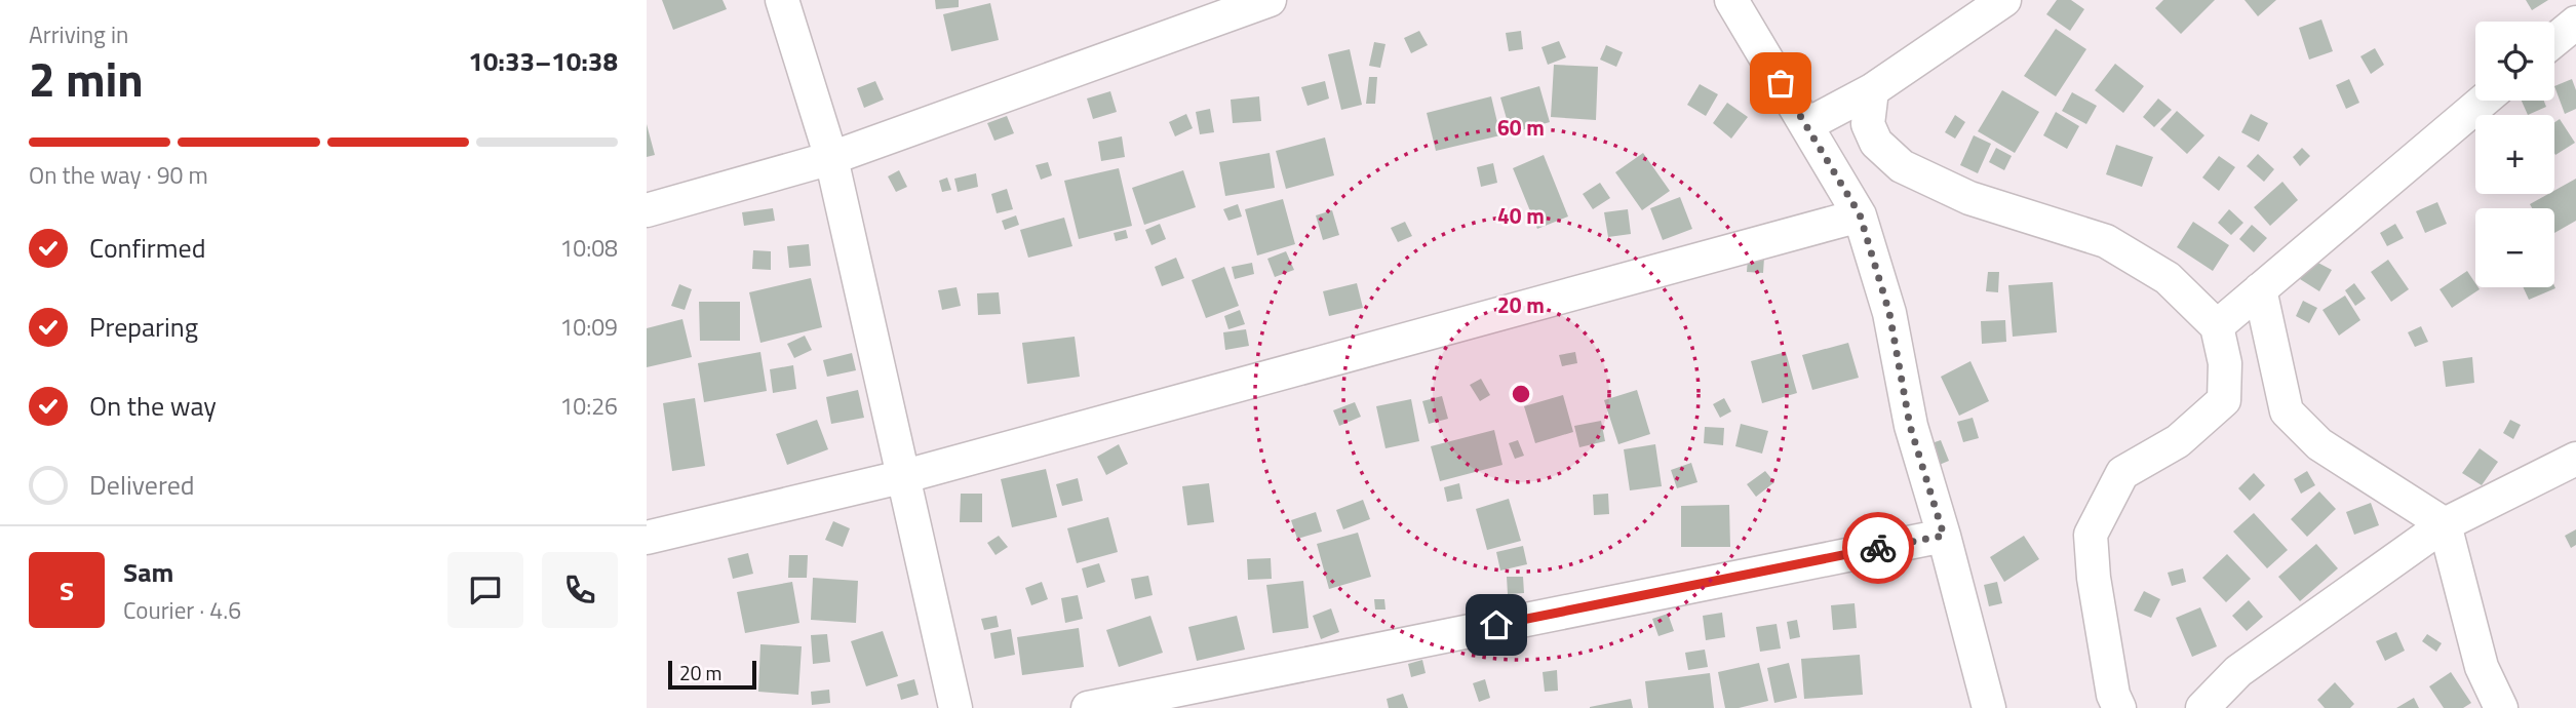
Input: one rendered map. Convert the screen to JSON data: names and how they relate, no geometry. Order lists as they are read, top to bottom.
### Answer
{
  "scale_bar": "20 m",
  "page": {
    "heading": ["2 min", "Arriving in", "10:33–10:38"],
    "panel": ["Sam", "Courier · 4.6"],
    "map_buttons": ["+", "−"],
    "bar": "On the way · 90 m",
    "list": [
      ["Confirmed", "10:08"],
      ["Preparing", "10:09"],
      ["On the way", "10:26"],
      "Delivered"
    ],
    "round": "S",
    "scale": "20 m"
  },
  "rings": ["60 m", "40 m", "20 m"]
}
